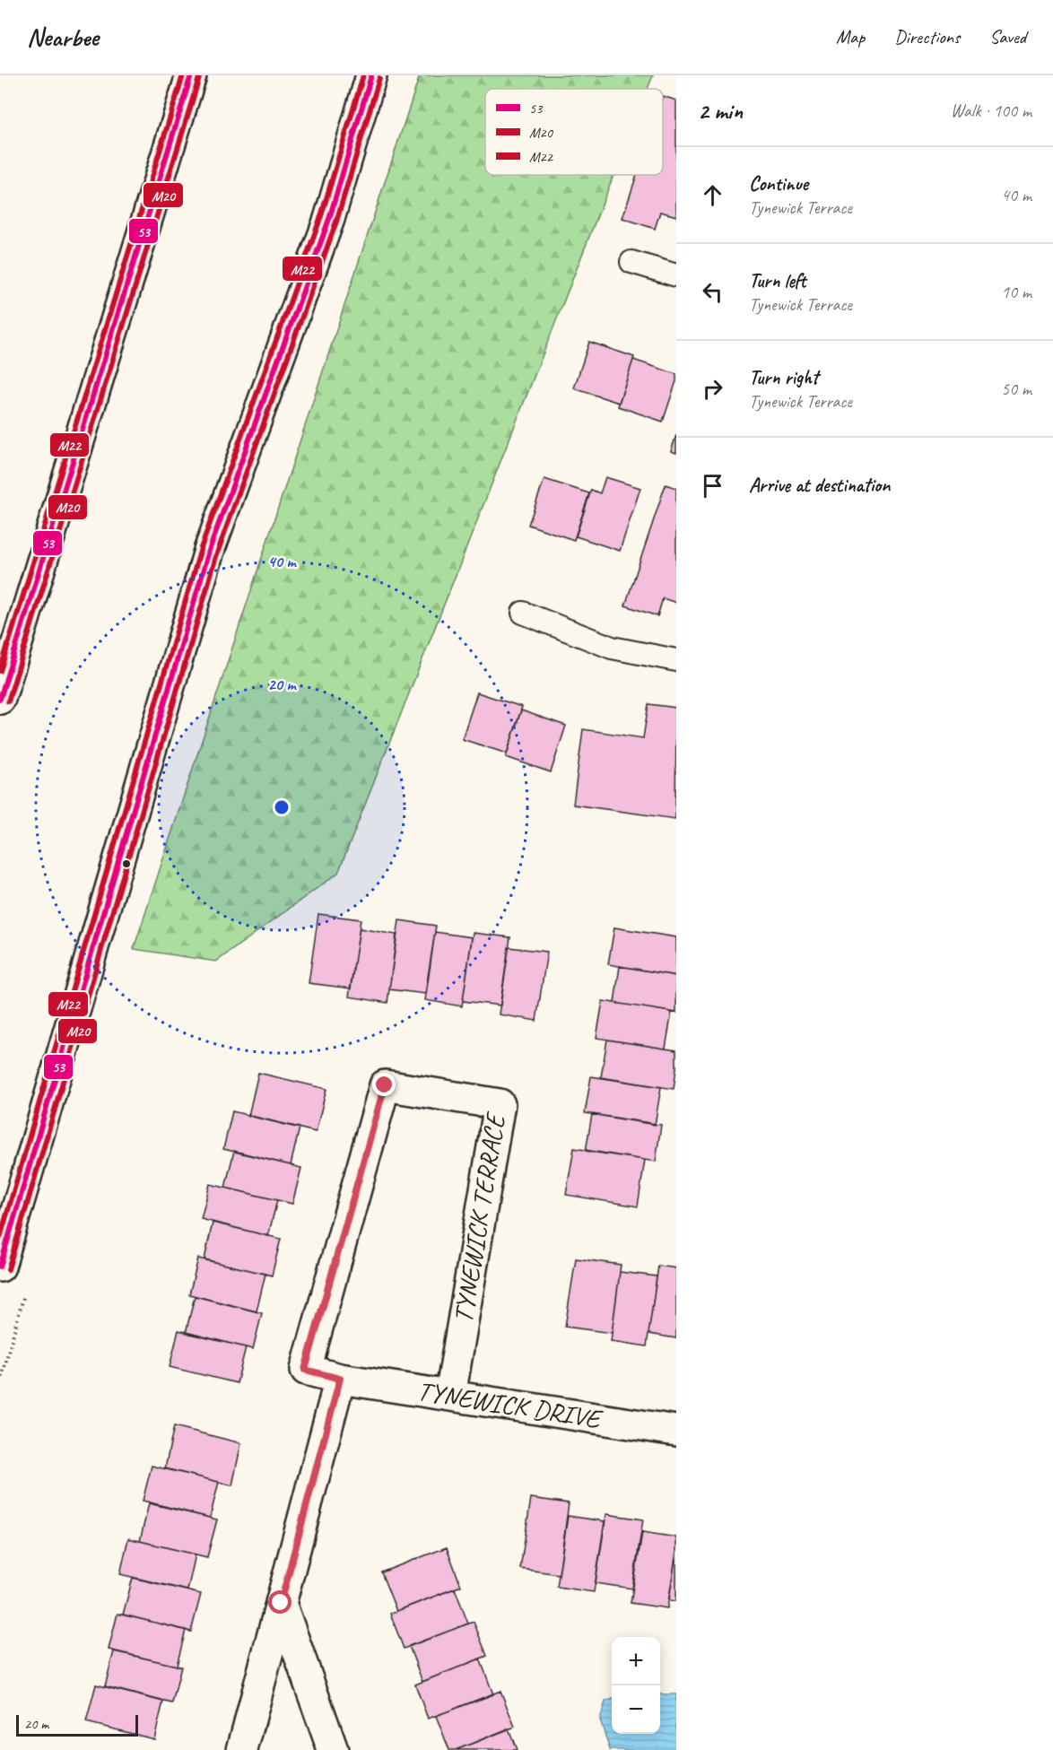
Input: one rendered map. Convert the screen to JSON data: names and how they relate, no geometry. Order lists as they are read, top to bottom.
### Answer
{
  "streets": {
    "main road": ["TYNEWICK TERRACE", "TYNEWICK DRIVE"]
  },
  "crossings": [
    ["TYNEWICK TERRACE", "TYNEWICK DRIVE"]
  ],
  "lines": ["transit line 53", "transit line M22", "transit line M20"],
  "legend": ["53", "M20", "M22"],
  "scale_bar": "20 m",
  "page": {
    "header": "Nearbee",
    "nav": ["Map", "Directions", "Saved"],
    "heading": ["2 min", "Walk · 100 m"],
    "list": [
      ["Continue", "Tynewick Terrace", "40 m"],
      ["Turn left", "Tynewick Terrace", "10 m"],
      ["Turn right", "Tynewick Terrace", "50 m"],
      "Arrive at destination"
    ],
    "map_buttons": ["+", "−"],
    "scale": "20 m"
  },
  "rings": ["40 m", "20 m"]
}
